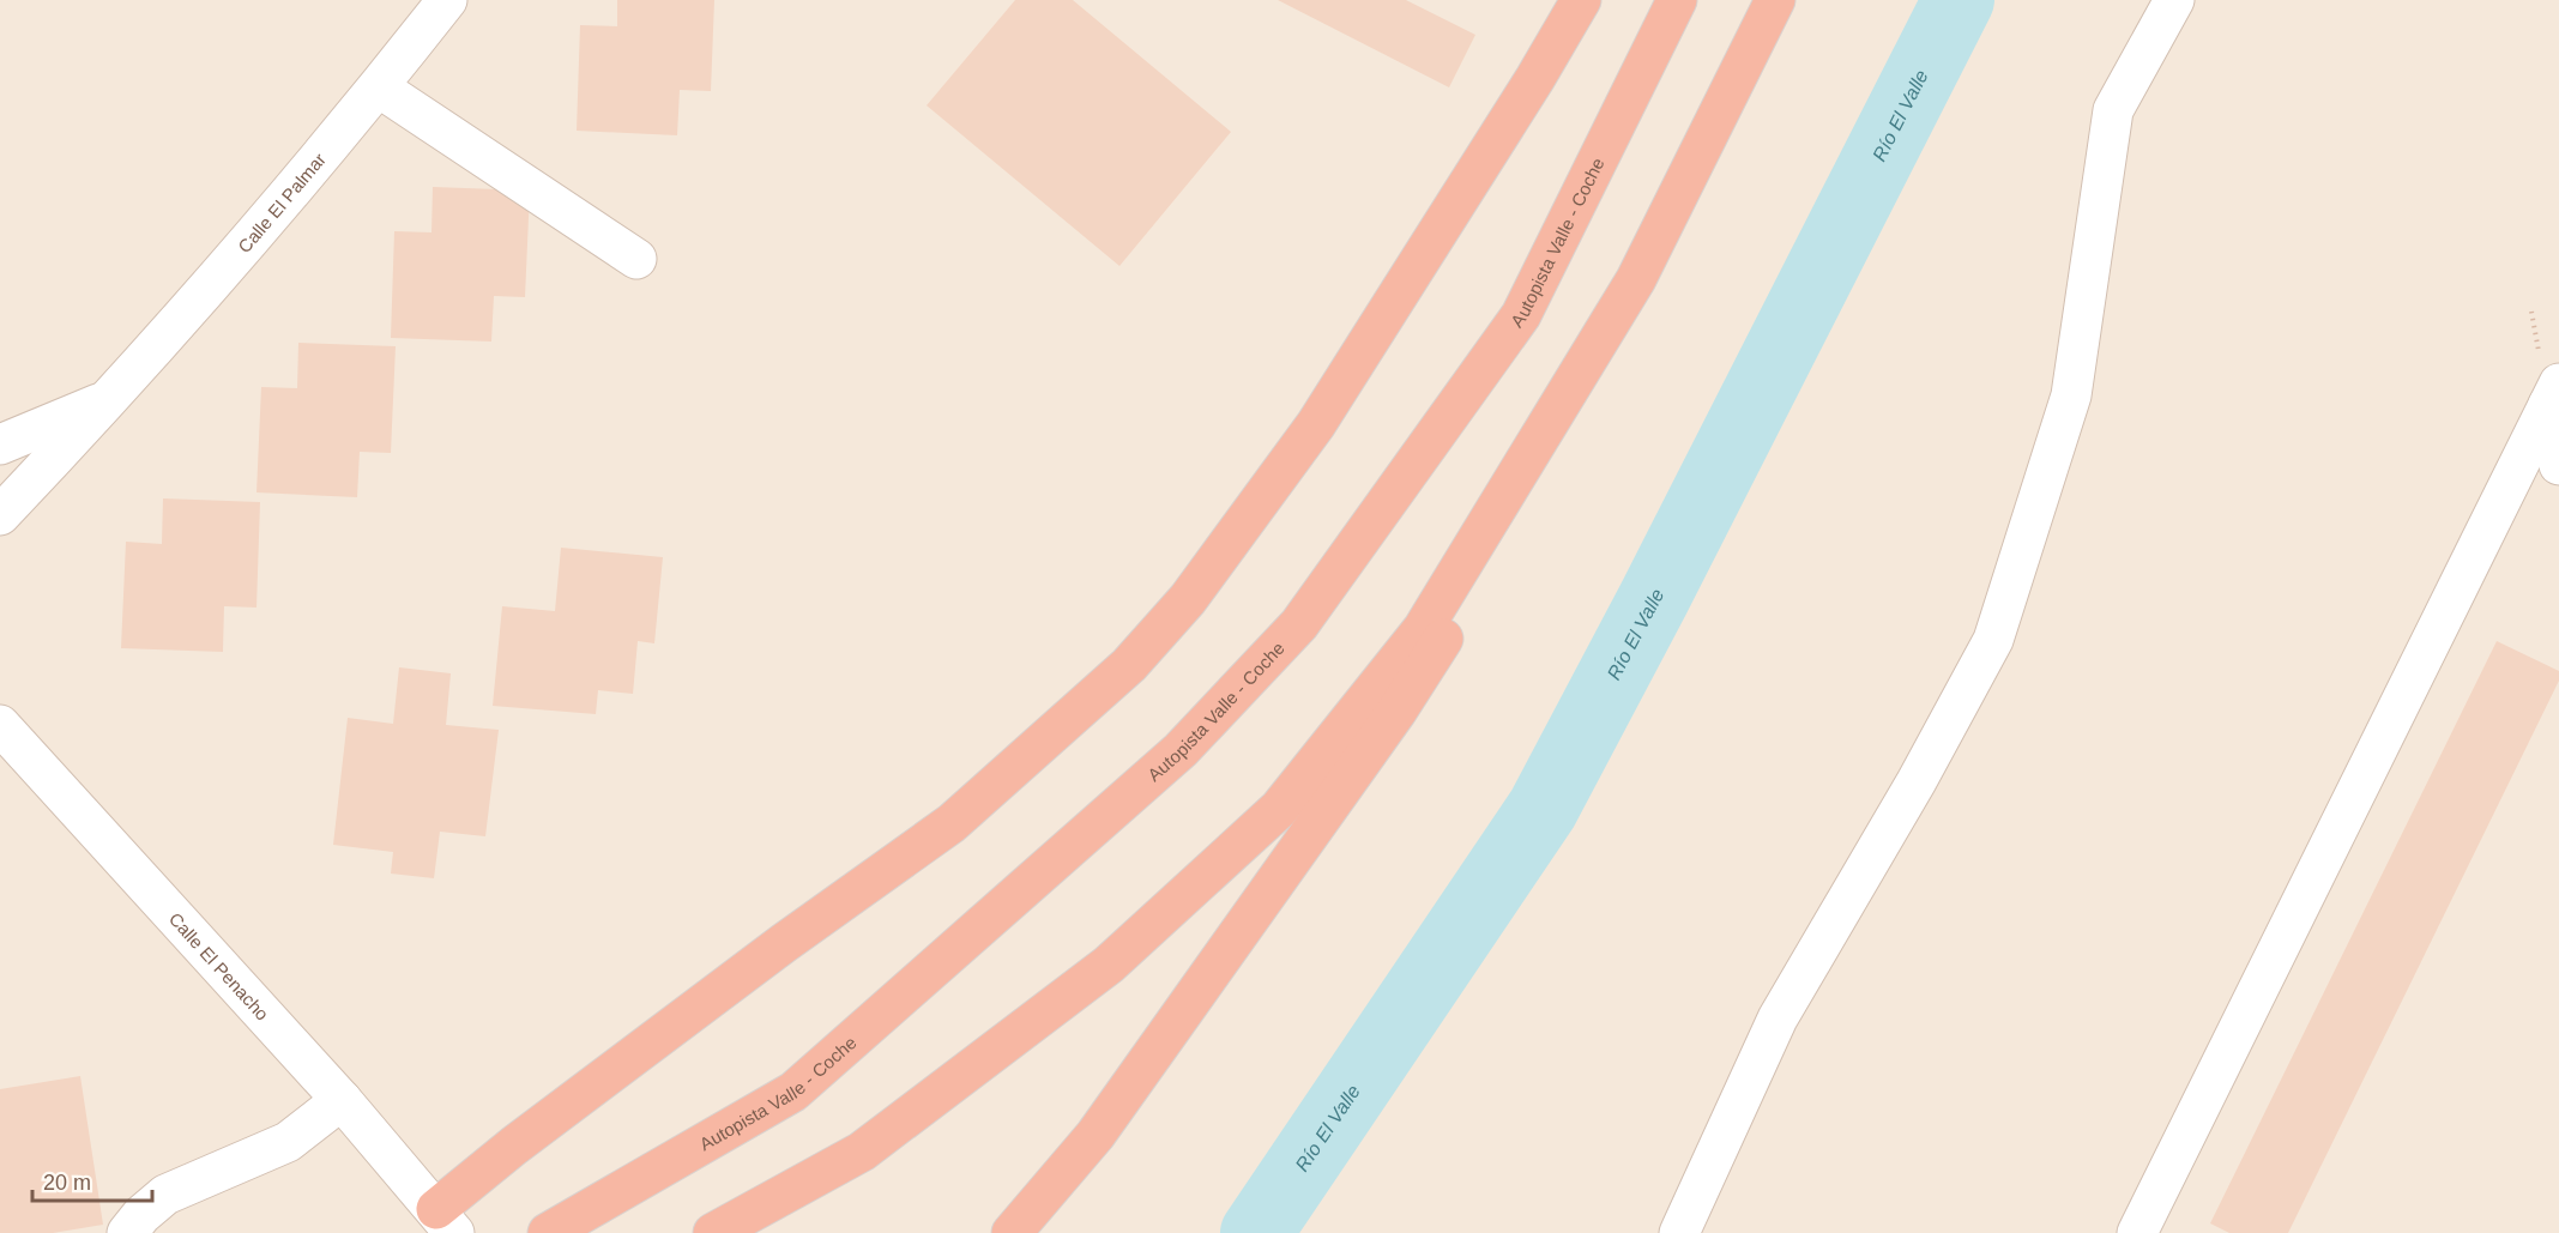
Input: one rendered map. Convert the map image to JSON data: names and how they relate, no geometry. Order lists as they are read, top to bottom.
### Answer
{
  "streets": {
    "highway": ["Autopista Valle - Coche"],
    "street": ["Calle El Palmar", "Calle El Penacho"]
  },
  "water": ["Río El Valle"],
  "scale_bar": "20 m"
}
